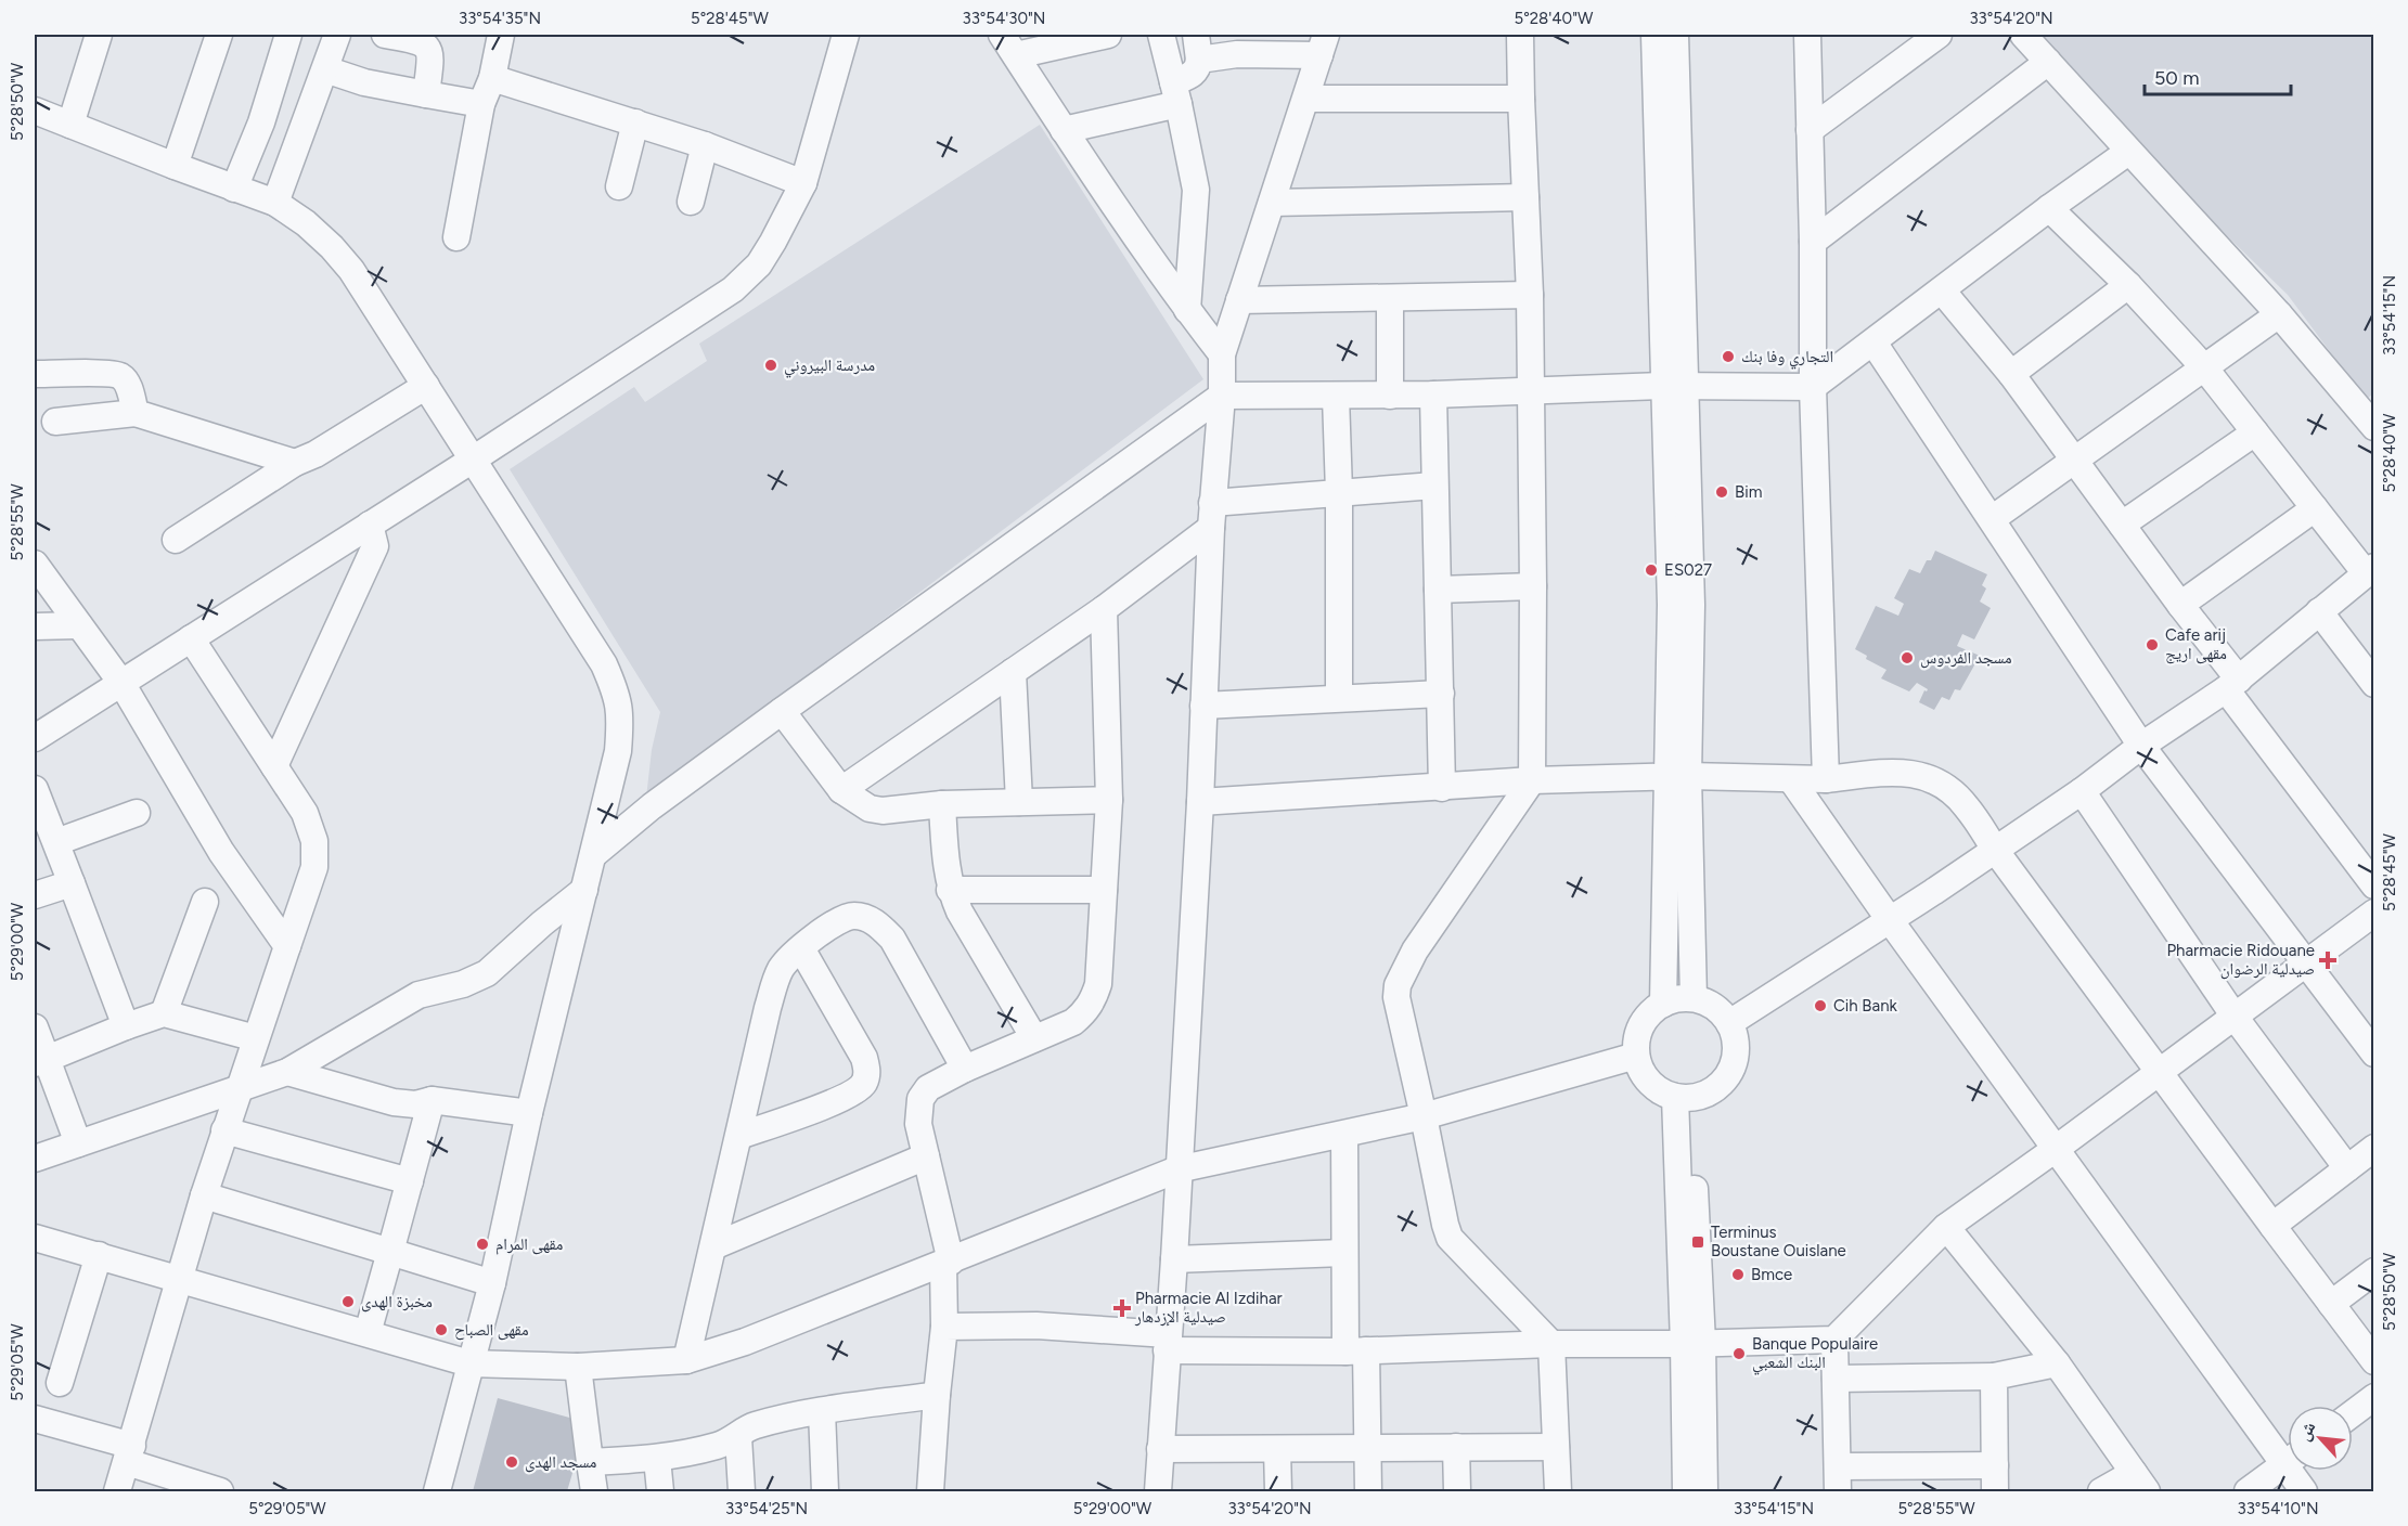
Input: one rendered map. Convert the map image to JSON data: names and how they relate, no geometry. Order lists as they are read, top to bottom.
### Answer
{
  "places": {
    "other": [
      "التجاري وفا بنك",
      "مدرسة البيروني",
      "Bim",
      "ES027",
      "Cafe arij مقهى اريج",
      "مسجد الفردوس",
      "Cih Bank",
      "مقهى المرام",
      "Bmce",
      "مخبزة الهدى",
      "مقهى الصباح",
      "Banque Populaire البنك الشعبي",
      "مسجد الهدى"
    ],
    "health": ["Pharmacie Ridouane صيدلية الرضوان", "Pharmacie Al Izdihar صيدلية الإزدهار"],
    "transit": ["Terminus Boustane Ouislane"]
  },
  "scale_bar": "50 m",
  "north": "top left",
  "coordinates": [
    "33°54'35\"N",
    "5°28'45\"W",
    "33°54'30\"N",
    "5°28'40\"W",
    "33°54'20\"N",
    "5°28'50\"W",
    "33°54'15\"N",
    "5°28'55\"W",
    "5°29'00\"W",
    "5°29'05\"W",
    "33°54'25\"N",
    "33°54'10\"N"
  ]
}
